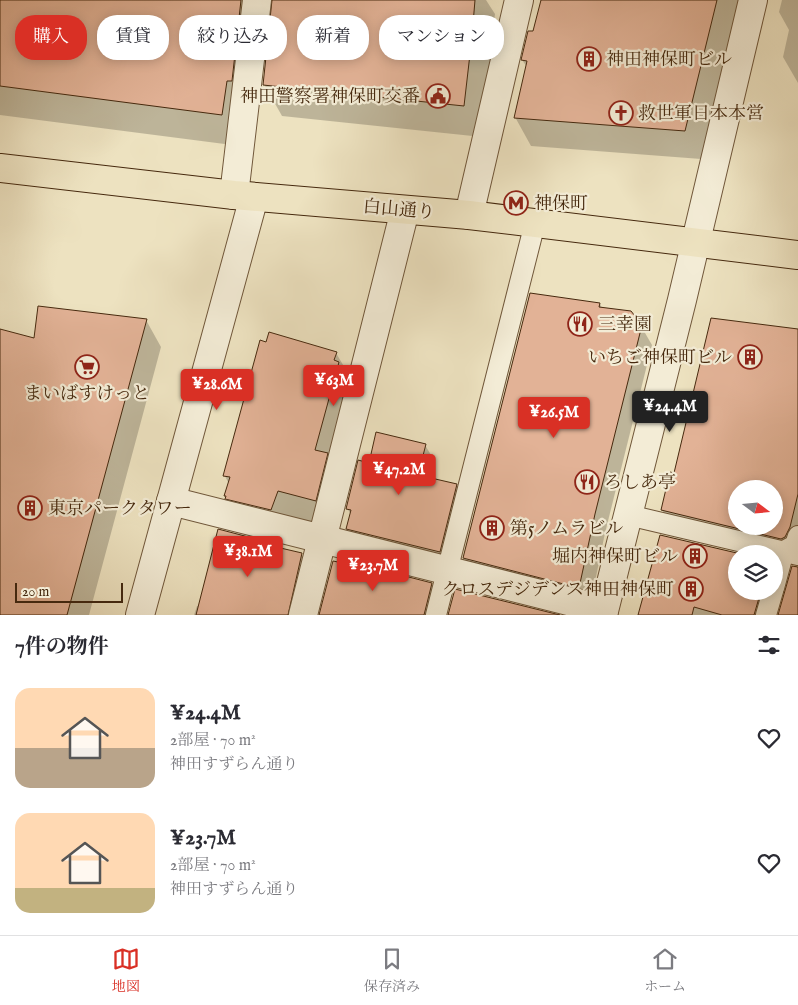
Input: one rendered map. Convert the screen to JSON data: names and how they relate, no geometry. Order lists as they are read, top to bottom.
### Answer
{
  "streets": {
    "main road": ["白山通り"]
  },
  "places": {
    "building": [
      "神田神保町ビル",
      "いちご神保町ビル",
      "東京パークタワー",
      "第5ノムラビル",
      "堀内神保町ビル",
      "クロスデジデンス神田神保町"
    ],
    "public building": ["神田警察署神保町交番"],
    "church": ["救世軍日本本営"],
    "metro station": ["神保町"],
    "restaurant": ["三幸園", "ろしあ亭"],
    "supermarket": ["まいばすけっと"]
  },
  "scale_bar": "20 m",
  "north": "right",
  "page": {
    "chip": [
      "購入",
      "賃貸",
      "絞り込み",
      "新着",
      "マンション"
    ],
    "price": [
      "¥63M",
      "¥28.6M",
      "¥24.4M",
      "¥26.5M",
      "¥47.2M",
      "¥38.1M",
      "¥23.7M"
    ],
    "scale": "20 m",
    "heading": "7件の物件",
    "list": [
      {
        "name": "¥24.4M",
        "note": "2部屋 · 70 m² · 神田すずらん通り"
      },
      {
        "name": "¥23.7M",
        "note": "2部屋 · 70 m² · 神田すずらん通り"
      }
    ],
    "tabs": ["地図", "保存済み", "ホーム"]
  }
}
